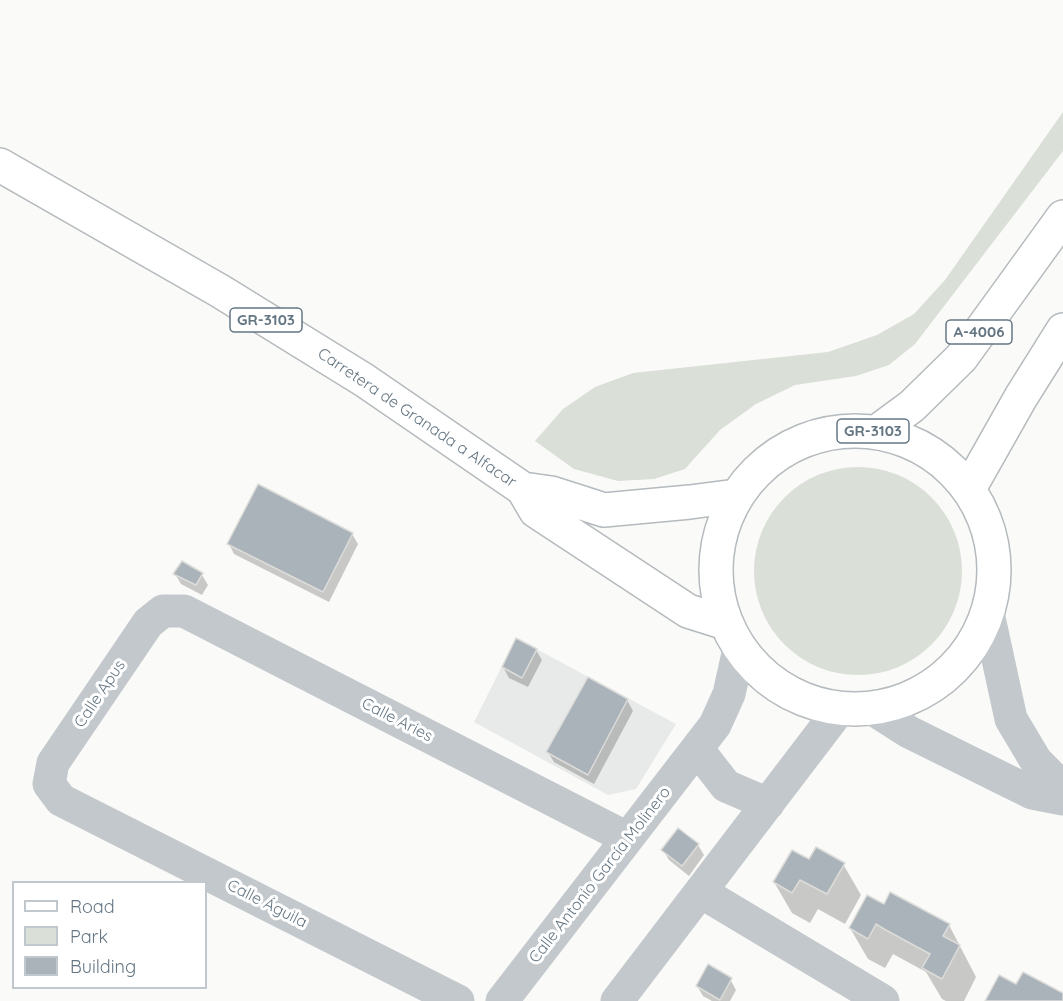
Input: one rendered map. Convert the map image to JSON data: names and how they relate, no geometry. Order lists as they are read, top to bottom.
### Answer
{
  "streets": {
    "main road": ["GR-3103", "A-4006", "Carretera de Granada a Alfacar"],
    "street": [
      "Calle Apus",
      "Calle Aries",
      "Calle Antonio García Molinero",
      "Calle Águila"
    ]
  },
  "crossings": [
    ["GR-3103", "A-4006"],
    ["GR-3103", "Carretera de Granada a Alfacar"],
    ["GR-3103", "Calle Antonio García Molinero"],
    ["Carretera de Granada a Alfacar", "Calle Antonio García Molinero"],
    ["Calle Apus", "Calle Aries"],
    ["Calle Apus", "Calle Águila"],
    ["Calle Aries", "Calle Antonio García Molinero"]
  ],
  "legend": ["Road", "Park", "Building"]
}
